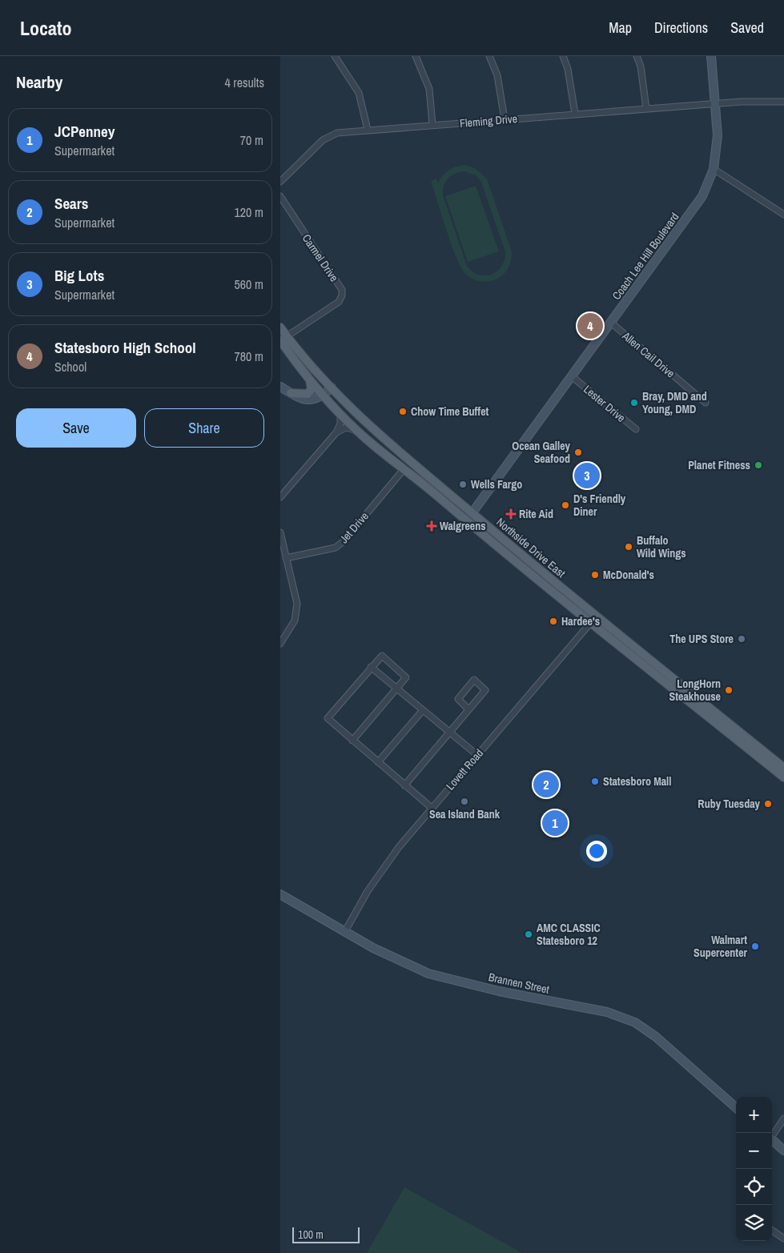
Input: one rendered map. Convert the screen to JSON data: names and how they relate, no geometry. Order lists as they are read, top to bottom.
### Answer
{
  "streets": {
    "main road": ["Northside Drive East"],
    "street": [
      "Fleming Drive",
      "Coach Lee Hill Boulevard",
      "Carmel Drive",
      "Allen Cail Drive",
      "Lester Drive",
      "Jet Drive",
      "Lovett Road",
      "Brannen Street"
    ]
  },
  "crossings": [
    ["Fleming Drive", "Coach Lee Hill Boulevard"],
    ["Coach Lee Hill Boulevard", "Allen Cail Drive"],
    ["Coach Lee Hill Boulevard", "Lester Drive"],
    ["Coach Lee Hill Boulevard", "Northside Drive East"],
    ["Carmel Drive", "Northside Drive East"],
    ["Jet Drive", "Northside Drive East"],
    ["Northside Drive East", "Lovett Road"],
    ["Lovett Road", "Brannen Street"]
  ],
  "places": {
    "other": [
      "Bray, DMD and Young, DMD",
      "Chow Time Buffet",
      "Ocean Galley Seafood",
      "Planet Fitness",
      "Wells Fargo",
      "D's Friendly Diner",
      "Buffalo Wild Wings",
      "McDonald's",
      "Hardee's",
      "The UPS Store",
      "LongHorn Steakhouse",
      "Statesboro Mall",
      "Sea Island Bank",
      "Ruby Tuesday",
      "AMC CLASSIC Statesboro 12",
      "Walmart Supercenter"
    ],
    "health": ["Rite Aid", "Walgreens"]
  },
  "scale_bar": "100 m",
  "page": {
    "header": "Locato",
    "nav": ["Map", "Directions", "Saved"],
    "heading": ["Nearby", "4 results"],
    "list": [
      {
        "mark": "1",
        "name": "JCPenney",
        "note": "Supermarket",
        "value": "70 m"
      },
      {
        "mark": "2",
        "name": "Sears",
        "note": "Supermarket",
        "value": "120 m"
      },
      {
        "mark": "3",
        "name": "Big Lots",
        "note": "Supermarket",
        "value": "560 m"
      },
      {
        "mark": "4",
        "name": "Statesboro High School",
        "note": "School",
        "value": "780 m"
      }
    ],
    "pins": [
      "4",
      "3",
      "2",
      "1"
    ],
    "buttons": ["Save", "Share"],
    "map_buttons": ["+", "−"],
    "scale": "100 m"
  }
}
